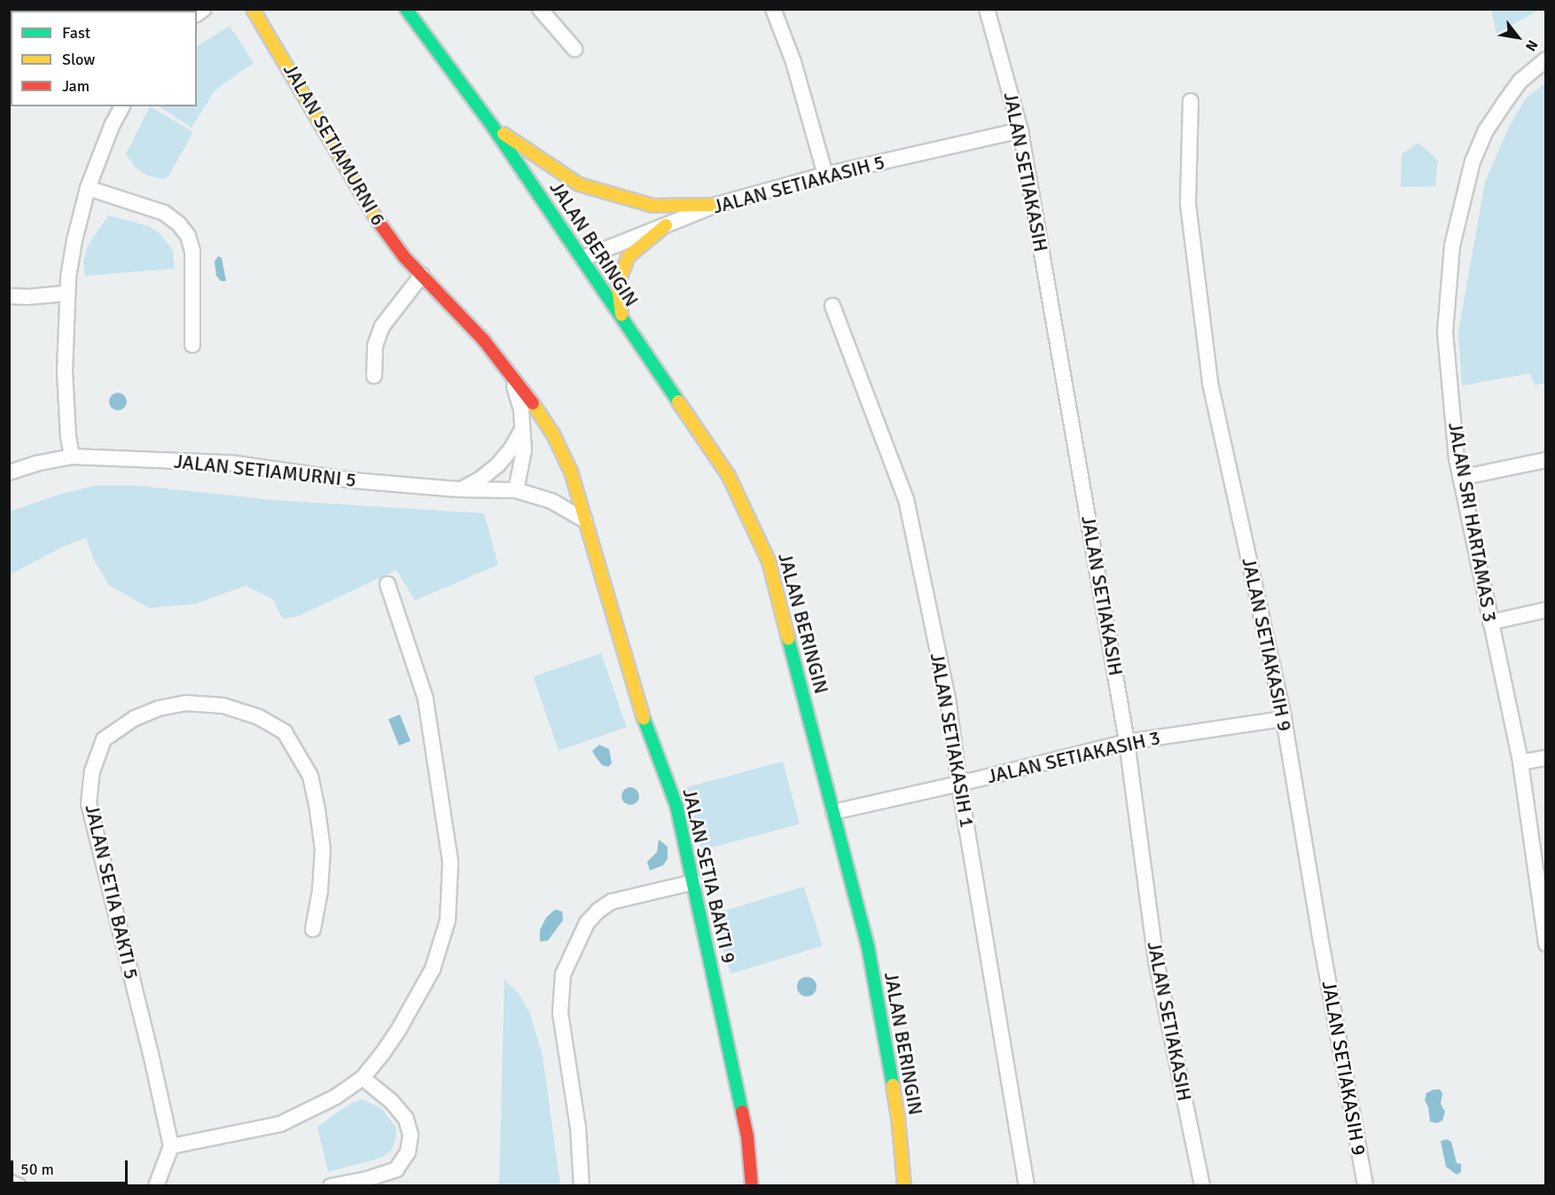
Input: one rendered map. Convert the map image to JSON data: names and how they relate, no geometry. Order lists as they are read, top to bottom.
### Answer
{
  "streets": {
    "street": [
      "JALAN SETIAMURNI 6",
      "JALAN SETIAKASIH",
      "JALAN SETIAKASIH 5",
      "JALAN BERINGIN",
      "JALAN SETIAMURNI 5",
      "JALAN SRI HARTAMAS 3",
      "JALAN SETIAKASIH 9",
      "JALAN SETIAKASIH 1",
      "JALAN SETIAKASIH 3",
      "JALAN SETIA BAKTI 9",
      "JALAN SETIA BAKTI 5"
    ]
  },
  "crossings": [
    ["JALAN SETIAMURNI 6", "JALAN SETIAMURNI 5"],
    ["JALAN SETIAMURNI 6", "JALAN SETIA BAKTI 9"],
    ["JALAN SETIAKASIH", "JALAN SETIAKASIH 5"],
    ["JALAN SETIAKASIH", "JALAN SETIAKASIH 3"],
    ["JALAN SETIAKASIH 5", "JALAN BERINGIN"],
    ["JALAN BERINGIN", "JALAN SETIAKASIH 3"],
    ["JALAN SETIAMURNI 5", "JALAN SETIA BAKTI 9"],
    ["JALAN SETIAKASIH 9", "JALAN SETIAKASIH 3"],
    ["JALAN SETIAKASIH 1", "JALAN SETIAKASIH 3"]
  ],
  "legend": ["Fast", "Slow", "Jam"],
  "scale_bar": "50 m",
  "north": "bottom right"
}
